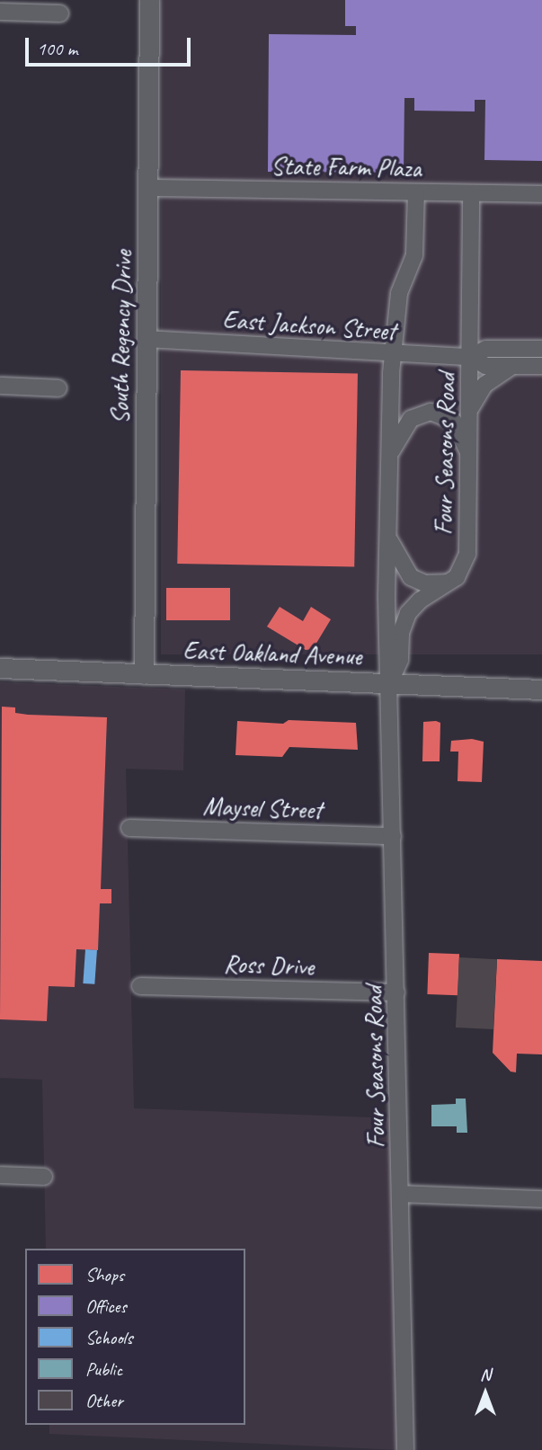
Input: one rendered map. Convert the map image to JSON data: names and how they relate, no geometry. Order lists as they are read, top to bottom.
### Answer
{
  "streets": {
    "main road": ["South Regency Drive", "East Oakland Avenue"],
    "street": [
      "State Farm Plaza",
      "East Jackson Street",
      "Four Seasons Road",
      "Maysel Street",
      "Ross Drive"
    ]
  },
  "crossings": [
    ["State Farm Plaza", "South Regency Drive"],
    ["State Farm Plaza", "Four Seasons Road"],
    ["East Jackson Street", "South Regency Drive"],
    ["East Jackson Street", "Four Seasons Road"],
    ["South Regency Drive", "East Oakland Avenue"],
    ["Four Seasons Road", "East Oakland Avenue"],
    ["Four Seasons Road", "Maysel Street"],
    ["Four Seasons Road", "Ross Drive"]
  ],
  "legend": [
    "Shops",
    "Offices",
    "Schools",
    "Public",
    "Other"
  ],
  "scale_bar": "100 m",
  "north": "top"
}
